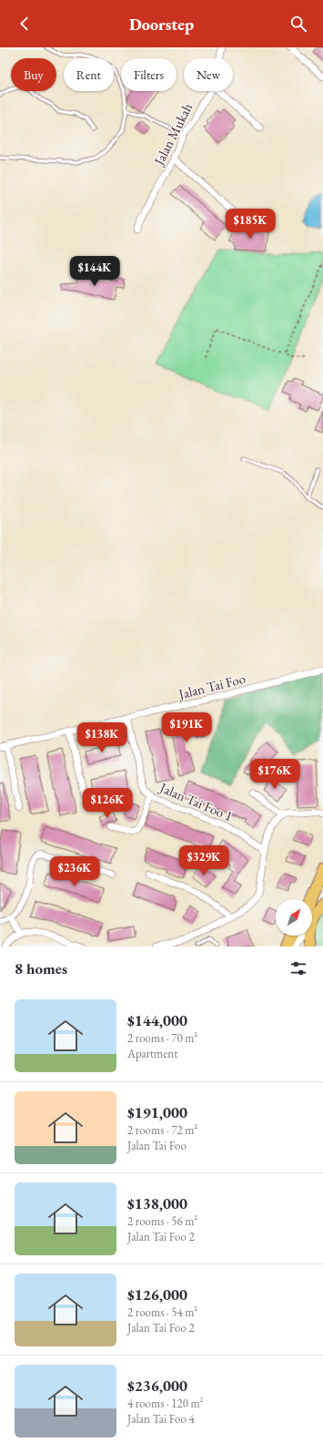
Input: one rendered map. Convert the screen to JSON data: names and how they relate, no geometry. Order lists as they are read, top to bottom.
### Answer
{
  "streets": {
    "street": ["Jalan Mukah", "Jalan Tai Foo", "Jalan Tai Foo 1"]
  },
  "crossings": [
    ["Jalan Tai Foo", "Jalan Tai Foo 1"]
  ],
  "north": "top right",
  "page": {
    "header": "Doorstep",
    "chip": [
      "Buy",
      "Rent",
      "Filters",
      "New"
    ],
    "price": [
      "$185K",
      "$144K",
      "$191K",
      "$138K",
      "$176K",
      "$126K",
      "$329K",
      "$236K"
    ],
    "heading": "8 homes",
    "list": [
      {
        "name": "$144,000",
        "note": "2 rooms · 70 m² · Apartment"
      },
      {
        "name": "$191,000",
        "note": "2 rooms · 72 m² · Jalan Tai Foo"
      },
      {
        "name": "$138,000",
        "note": "2 rooms · 56 m² · Jalan Tai Foo 2"
      },
      {
        "name": "$126,000",
        "note": "2 rooms · 54 m² · Jalan Tai Foo 2"
      },
      {
        "name": "$236,000",
        "note": "4 rooms · 120 m² · Jalan Tai Foo 4"
      }
    ]
  }
}
